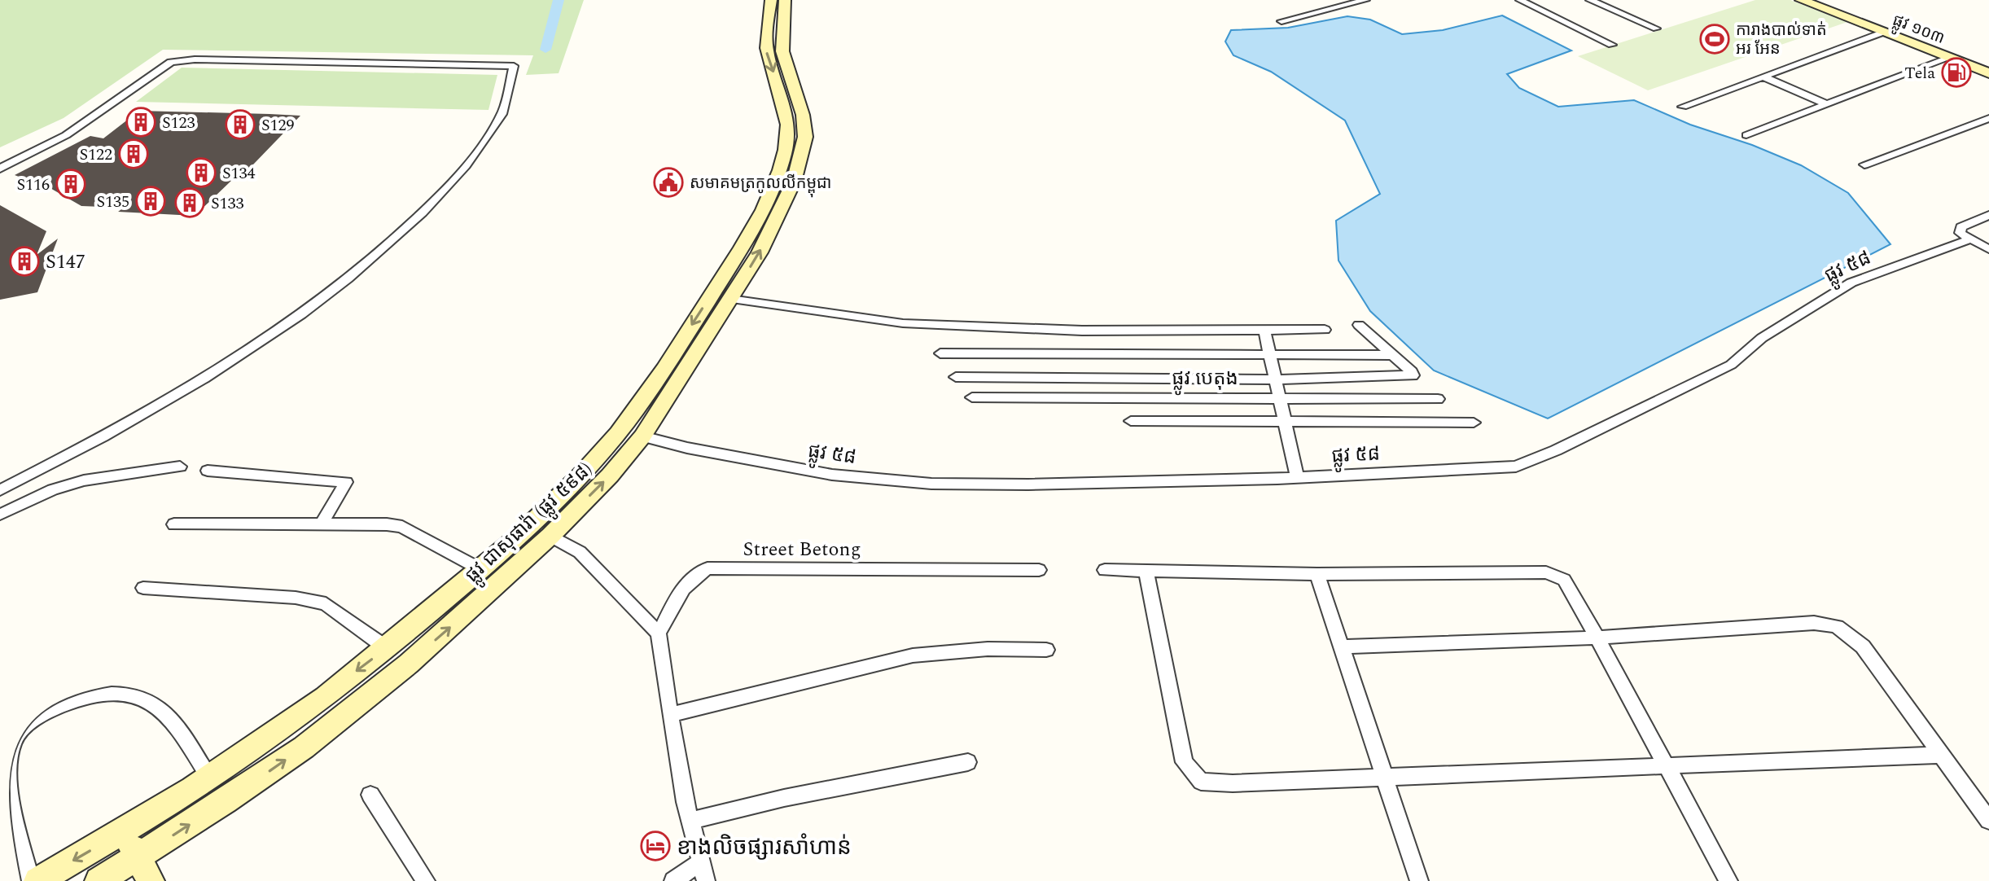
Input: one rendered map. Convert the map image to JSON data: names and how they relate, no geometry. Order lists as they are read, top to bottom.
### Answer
{
  "streets": {
    "main road": ["ផ្លូវ ១០៣", "ផ្លូវ ជាសុផារ៉ា (ផ្លូវ ៥៩៨)"],
    "street": ["ផ្លូវ ៥៨", "ផ្លូវ បេតុង", "Street Betong"]
  },
  "crossings": [
    ["ផ្លូវ ៥៨", "ផ្លូវ ជាសុផារ៉ា (ផ្លូវ ៥៩៨)"]
  ],
  "places": {
    "sports": ["ការាងបាល់ទាត់ អរ អែន"],
    "fuel station": ["Tela"],
    "building": [
      "S123",
      "S129",
      "S122",
      "S134",
      "S116",
      "S135",
      "S133",
      "S147"
    ],
    "public building": ["សមាគមត្រកូលលីកម្ពុជា"],
    "hotel": ["ខាងលិចផ្សារសាំហាន់"]
  }
}
